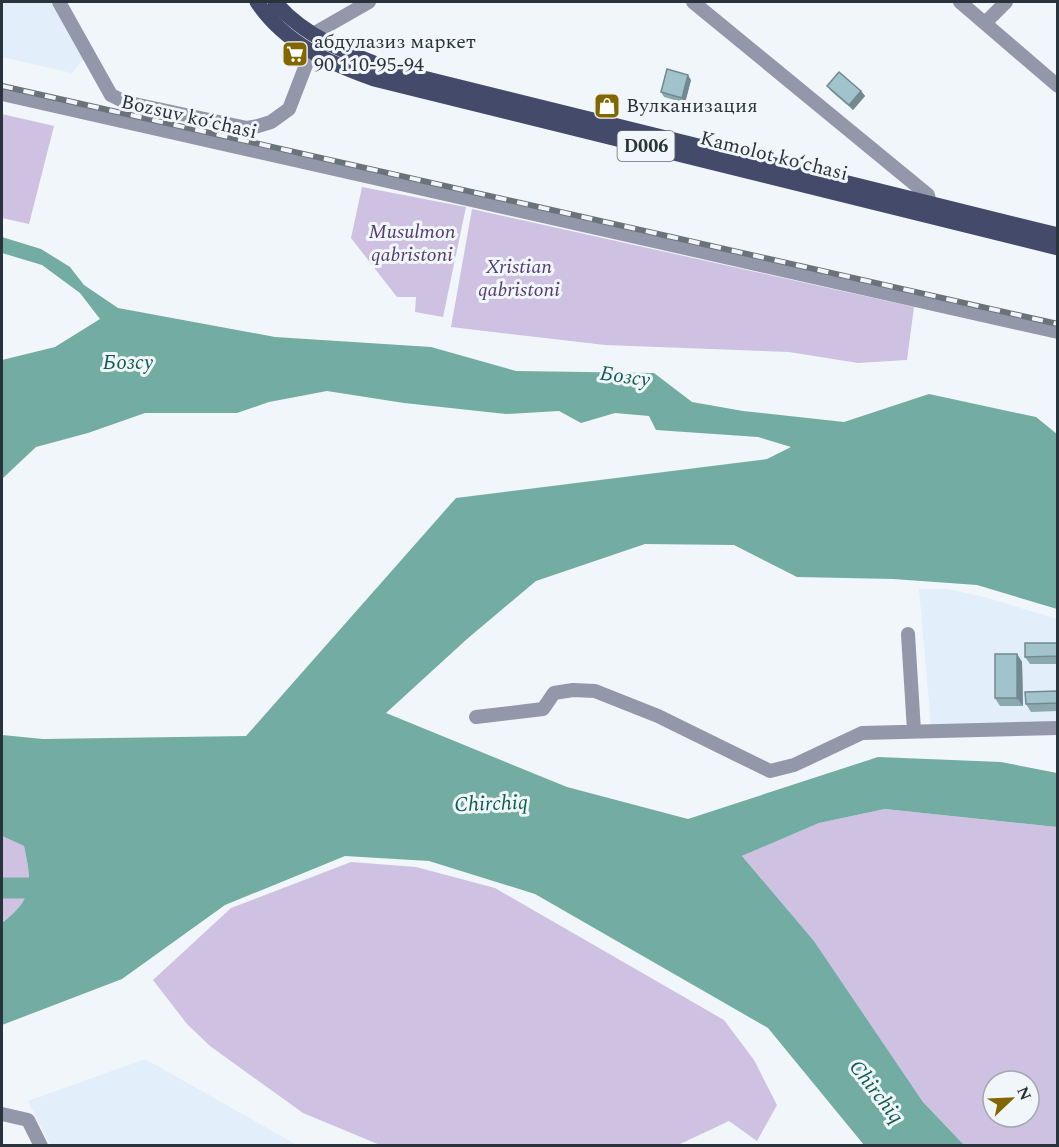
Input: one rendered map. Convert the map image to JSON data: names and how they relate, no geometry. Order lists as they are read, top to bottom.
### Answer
{
  "streets": {
    "main road": ["D006", "Kamolot ko‘chasi"],
    "street": ["Bozsuv ko‘chasi"]
  },
  "water": ["Бозсу", "Chirchiq"],
  "parks": ["Musulmon qabristoni", "Xristian qabristoni"],
  "places": {
    "supermarket": ["абдулазиз маркет 90 110-95-94"],
    "shop": ["Вулканизация"]
  },
  "north": "top right"
}
